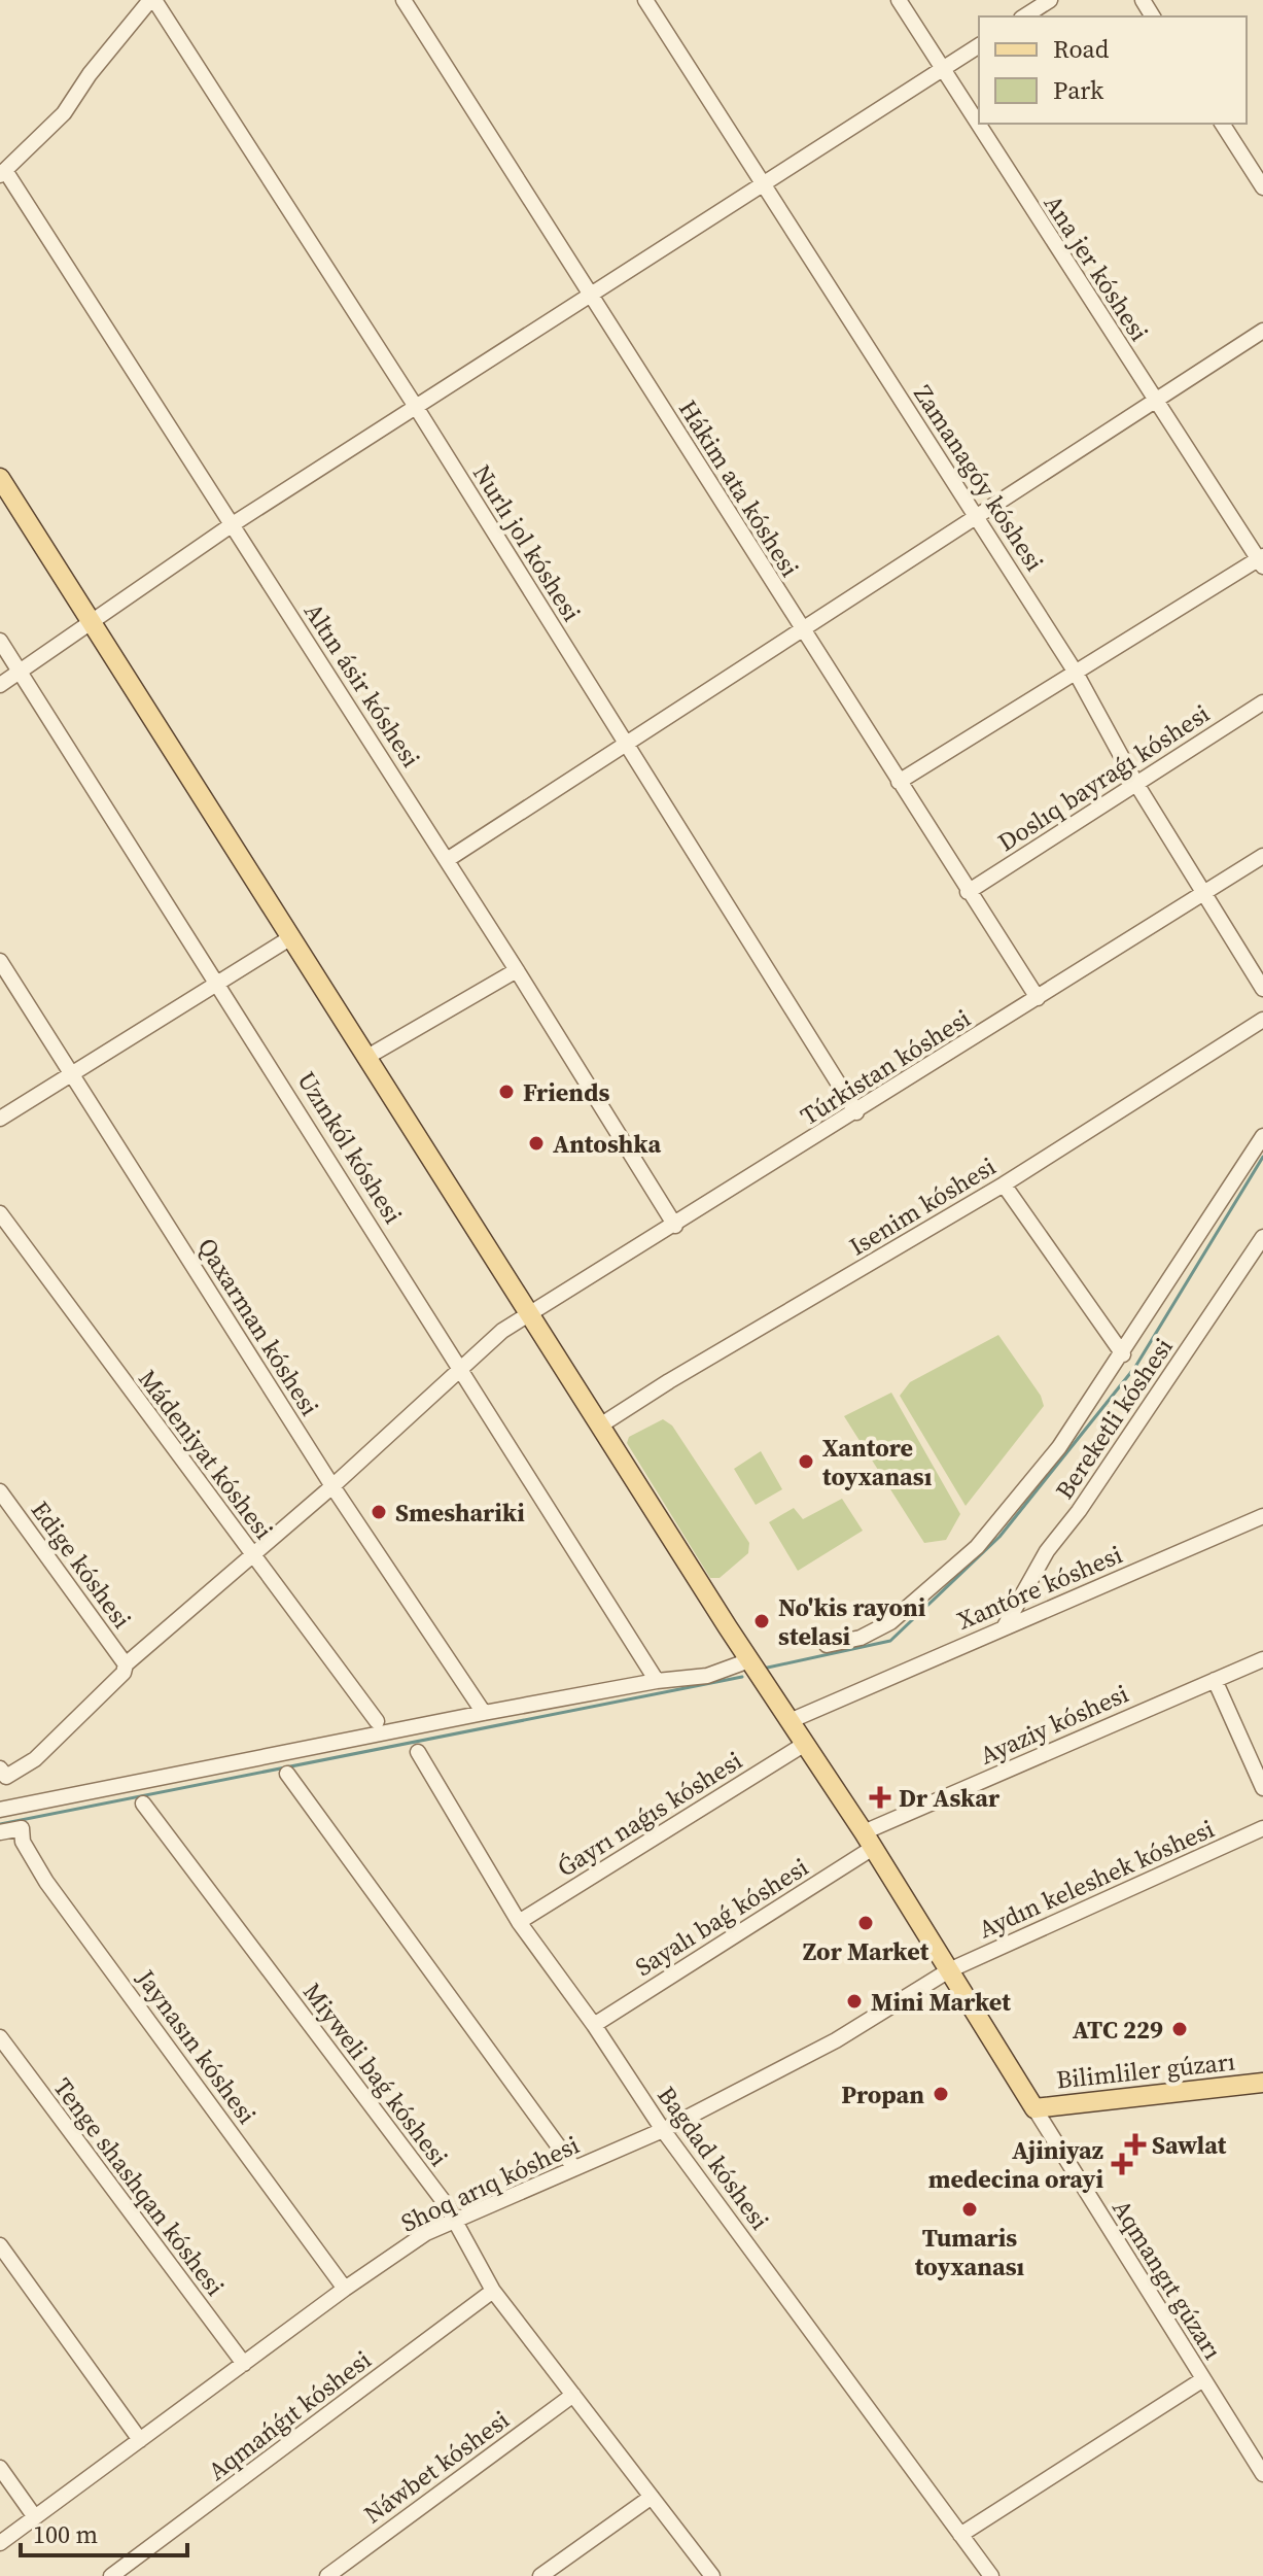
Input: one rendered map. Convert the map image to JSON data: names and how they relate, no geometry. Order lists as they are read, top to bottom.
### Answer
{
  "streets": {
    "main road": ["Bilimliler gúzarı"],
    "street": [
      "Ana jer kóshesi",
      "Zamanagóy kóshesi",
      "Hákim ata kóshesi",
      "Nurlı jol kóshesi",
      "Altın ásir kóshesi",
      "Doslıq bayraǵı kóshesi",
      "Túrkistan kóshesi",
      "Uzınkól kóshesi",
      "Isenim kóshesi",
      "Qaxarman kóshesi",
      "Bereketli kóshesi",
      "Mádeniyat kóshesi",
      "Edige kóshesi",
      "Xantóre kóshesi",
      "Ayaziy kóshesi",
      "Ǵayrı naǵıs kóshesi",
      "Aydın keleshek kóshesi",
      "Sayalı baǵ kóshesi",
      "Jaynasın kóshesi",
      "Miyweli baǵ kóshesi",
      "Bagdad kóshesi",
      "Shoq arıq kóshesi",
      "Tenge shashqan kóshesi",
      "Aqmangıt gúzarı",
      "Aqmańǵıt kóshesi",
      "Náwbet kóshesi"
    ]
  },
  "crossings": [
    ["Ana jer kóshesi", "Zamanagóy kóshesi"],
    ["Ana jer kóshesi", "Hákim ata kóshesi"],
    ["Zamanagóy kóshesi", "Doslıq bayraǵı kóshesi"],
    ["Zamanagóy kóshesi", "Túrkistan kóshesi"],
    ["Hákim ata kóshesi", "Doslıq bayraǵı kóshesi"],
    ["Hákim ata kóshesi", "Túrkistan kóshesi"],
    ["Nurlı jol kóshesi", "Túrkistan kóshesi"],
    ["Altın ásir kóshesi", "Túrkistan kóshesi"],
    ["Túrkistan kóshesi", "Uzınkól kóshesi"],
    ["Túrkistan kóshesi", "Qaxarman kóshesi"],
    ["Túrkistan kóshesi", "Mádeniyat kóshesi"],
    ["Túrkistan kóshesi", "Edige kóshesi"],
    ["Bereketli kóshesi", "Xantóre kóshesi"],
    ["Ayaziy kóshesi", "Sayalı baǵ kóshesi"],
    ["Ǵayrı naǵıs kóshesi", "Bagdad kóshesi"],
    ["Aydın keleshek kóshesi", "Shoq arıq kóshesi"],
    ["Sayalı baǵ kóshesi", "Bagdad kóshesi"],
    ["Jaynasın kóshesi", "Shoq arıq kóshesi"],
    ["Bilimliler gúzarı", "Aqmangıt gúzarı"],
    ["Miyweli baǵ kóshesi", "Shoq arıq kóshesi"],
    ["Miyweli baǵ kóshesi", "Aqmańǵıt kóshesi"],
    ["Miyweli baǵ kóshesi", "Náwbet kóshesi"],
    ["Bagdad kóshesi", "Shoq arıq kóshesi"],
    ["Shoq arıq kóshesi", "Tenge shashqan kóshesi"]
  ],
  "places": {
    "other": [
      "Friends",
      "Antoshka",
      "Xantore toyxanası",
      "Smeshariki",
      "No'kis rayoni stelasi",
      "Zor Market",
      "Mini Market",
      "АТС 229",
      "Propan",
      "Tumaris toyxanası"
    ],
    "health": ["Dr Askar", "Sawlat", "Ajiniyaz medecina orayi"]
  },
  "legend": ["Road", "Park"],
  "scale_bar": "100 m"
}
